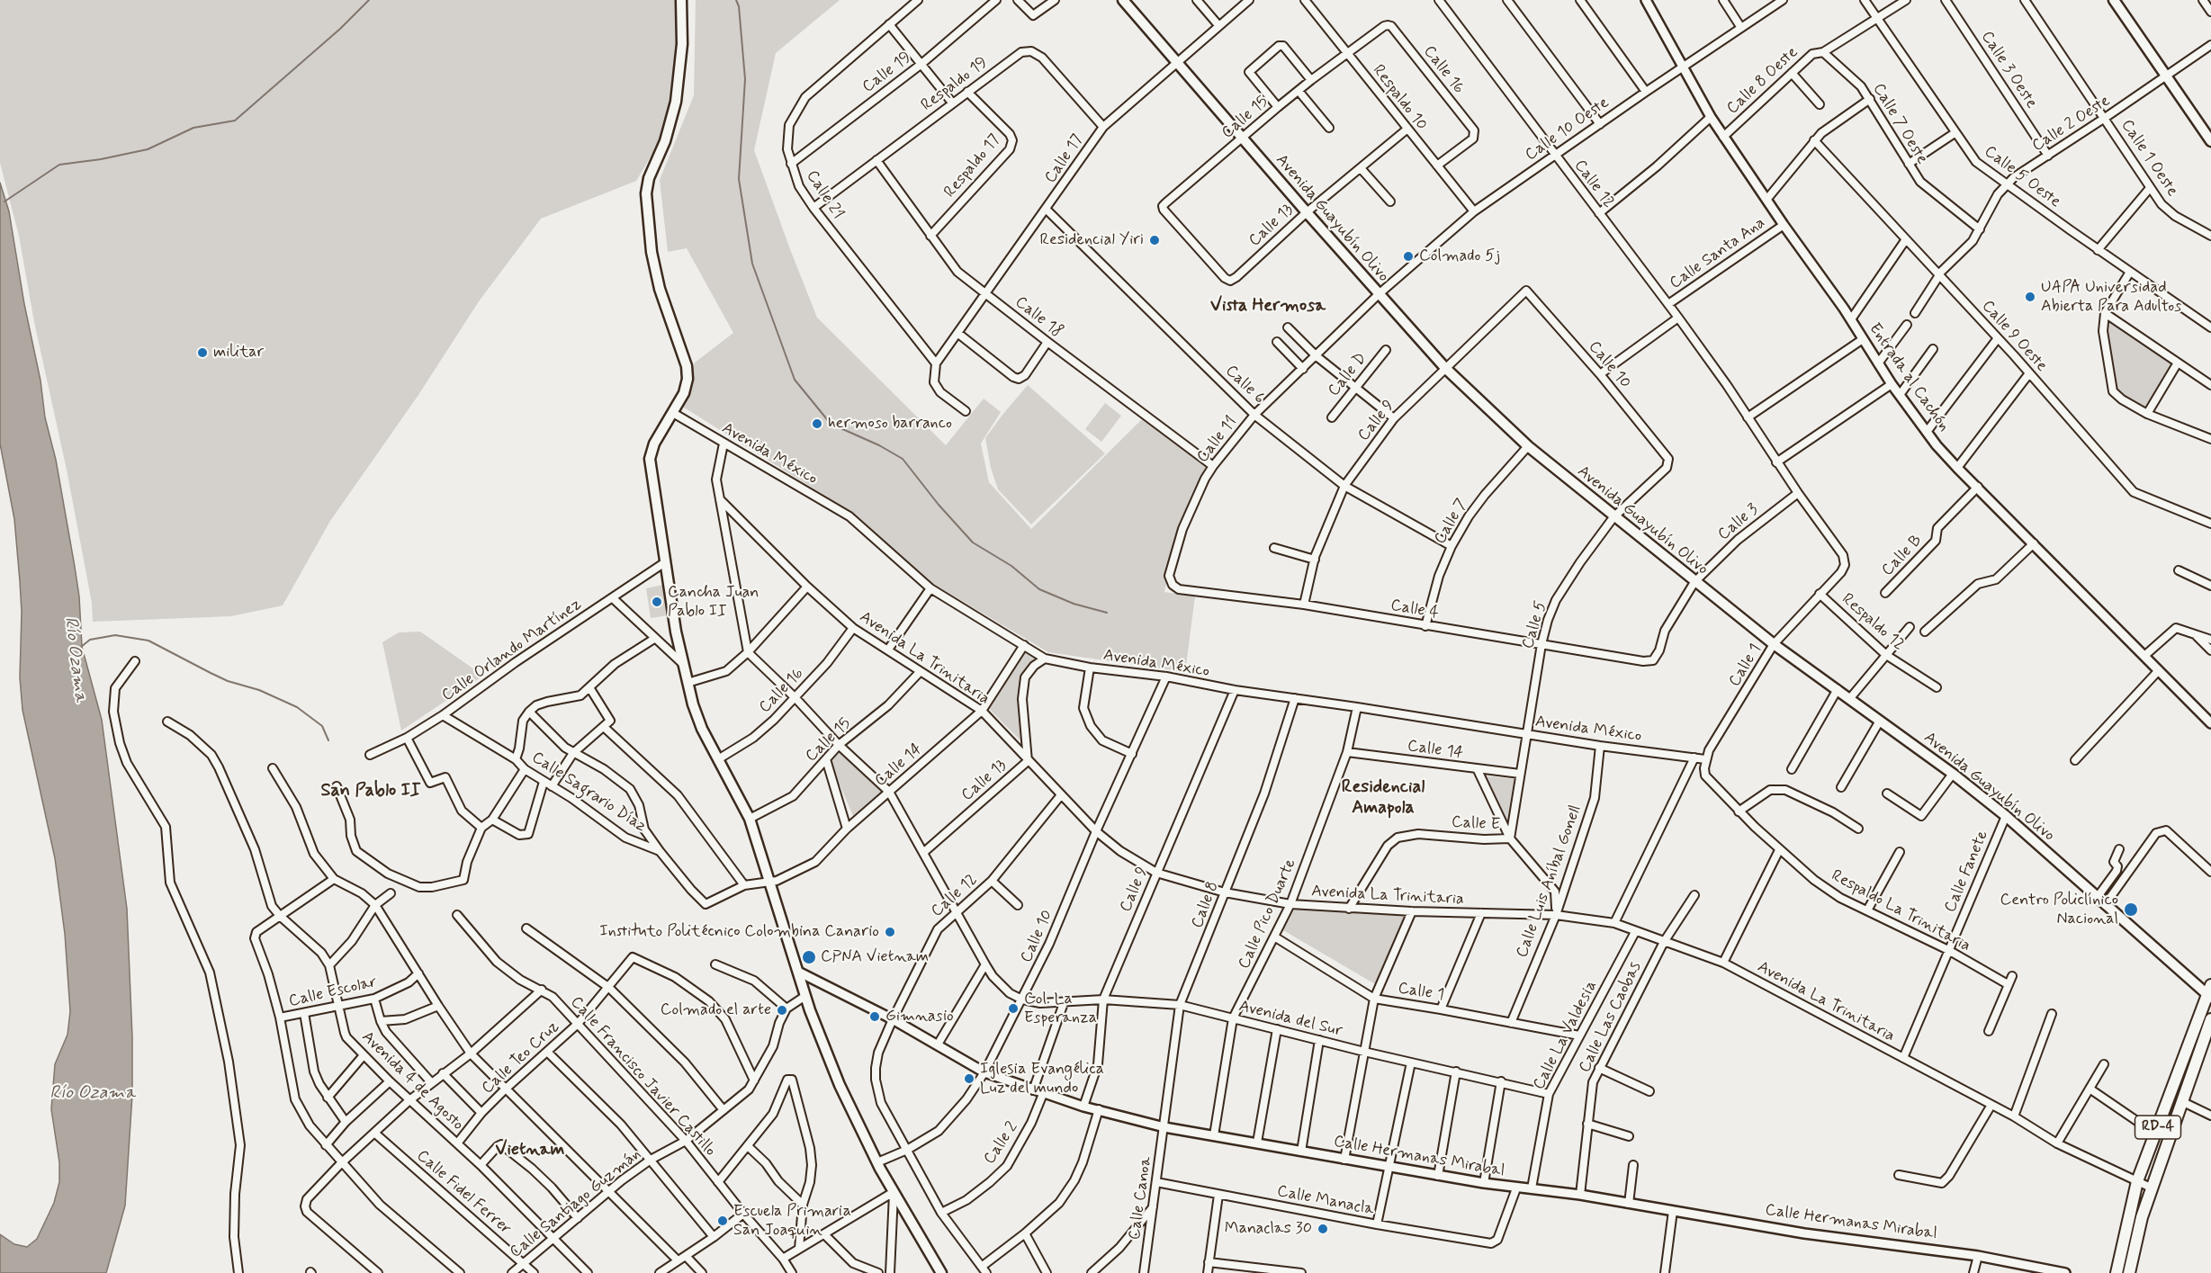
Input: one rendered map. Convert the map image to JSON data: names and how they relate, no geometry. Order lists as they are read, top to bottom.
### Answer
{
  "streets": {
    "main road": ["Avenida Guayubín Olivo", "RD-4"],
    "street": [
      "Calle 16",
      "Calle 3 Oeste",
      "Calle 19",
      "Calle 8 Oeste",
      "Respaldo 19",
      "Respaldo 10",
      "Calle 15",
      "Calle 7 Oeste",
      "Calle 2 Oeste",
      "Calle 10 Oeste",
      "Calle 1 Oeste",
      "Calle 17",
      "Respaldo 17",
      "Calle 5 Oeste",
      "Calle 12",
      "Calle 21",
      "Calle 13",
      "Calle Santa Ana",
      "Calle 18",
      "Calle 9 Oeste",
      "Calle 10",
      "Calle D",
      "Entrada al Cachón",
      "Calle 6",
      "Calle 9",
      "Calle 11",
      "Avenida México",
      "Calle 7",
      "Calle 3",
      "Calle B",
      "Calle 4",
      "Respaldo 12",
      "Calle 5",
      "Calle Orlando Martínez",
      "Avenida La Trinitaria",
      "Calle 1",
      "Calle 14",
      "Calle Sagrario Díaz",
      "Calle E",
      "Calle Fanete",
      "Calle Luis Aníbal Gonell",
      "Calle 8",
      "Respaldo La Trinitaria",
      "Calle Pico Duarte",
      "Calle Escolar",
      "Calle Las Caobas",
      "Avenida del Sur",
      "Calle La Valdesia",
      "Calle Teo Cruz",
      "Calle Francisco Javier Castillo",
      "Avenida 4 de Agosto",
      "Calle 2",
      "Calle Hermanas Mirabal",
      "Calle Fidel Ferrer",
      "Calle Canoa",
      "Calle Manacla",
      "Calle Santiago Guzmán"
    ]
  },
  "crossings": [
    ["Calle 16", "Respaldo 10"],
    ["Calle 16", "Calle 15"],
    ["Calle 16", "Avenida La Trinitaria"],
    ["Calle 3 Oeste", "Calle 2 Oeste"],
    ["Calle 19", "Calle 21"],
    ["Calle 8 Oeste", "Calle 7 Oeste"],
    ["Calle 8 Oeste", "Calle 5 Oeste"],
    ["Calle 8 Oeste", "Calle 12"],
    ["Calle 8 Oeste", "Entrada al Cachón"],
    ["Respaldo 19", "Calle 17"],
    ["Respaldo 19", "Respaldo 17"],
    ["Respaldo 19", "Calle 21"],
    ["Respaldo 19", "Calle 18"],
    ["Respaldo 10", "Calle 15"],
    ["Respaldo 10", "Calle 10 Oeste"],
    ["Respaldo 10", "Calle 13"],
    ["Calle 15", "Avenida Guayubín Olivo"],
    ["Calle 15", "Calle 13"],
    ["Calle 15", "Avenida La Trinitaria"],
    ["Calle 7 Oeste", "Calle 2 Oeste"],
    ["Calle 2 Oeste", "Calle 1 Oeste"],
    ["Calle 2 Oeste", "Calle 5 Oeste"],
    ["Calle 2 Oeste", "Calle 9 Oeste"],
    ["Calle 10 Oeste", "Calle 12"],
    ["Calle 10 Oeste", "Avenida Guayubín Olivo"],
    ["Calle 10 Oeste", "Entrada al Cachón"],
    ["Calle 10 Oeste", "Calle 11"],
    ["Calle 17", "Calle 21"],
    ["Calle 17", "Avenida Guayubín Olivo"],
    ["Calle 17", "Calle 18"],
    ["Calle 17", "Calle 6"],
    ["Respaldo 17", "Calle 18"],
    ["Calle 12", "Calle Santa Ana"],
    ["Calle 12", "Calle 10"],
    ["Calle 12", "Calle 3"],
    ["Calle 12", "Avenida La Trinitaria"],
    ["Calle 12", "Calle 1"],
    ["Calle 12", "Calle 2"],
    ["Calle 12", "Calle Hermanas Mirabal"],
    ["Avenida Guayubín Olivo", "Calle 13"],
    ["Avenida Guayubín Olivo", "Calle 9"],
    ["Avenida Guayubín Olivo", "Calle 11"],
    ["Avenida Guayubín Olivo", "Calle 7"],
    ["Avenida Guayubín Olivo", "Calle 3"],
    ["Avenida Guayubín Olivo", "Calle 5"],
    ["Avenida Guayubín Olivo", "Calle 1"],
    ["Avenida Guayubín Olivo", "Calle Fanete"],
    ["Avenida Guayubín Olivo", "RD-4"],
    ["Calle 13", "Avenida México"],
    ["Calle 13", "Avenida La Trinitaria"],
    ["Calle Santa Ana", "Calle 10"],
    ["Calle Santa Ana", "Entrada al Cachón"],
    ["Calle 18", "Calle 11"],
    ["Calle 10", "Calle 9"],
    ["Calle 10", "Avenida México"],
    ["Calle 10", "Calle 5"],
    ["Calle 10", "Avenida La Trinitaria"],
    ["Calle 10", "Avenida del Sur"],
    ["Calle 10", "Calle Hermanas Mirabal"],
    ["Entrada al Cachón", "Calle B"],
    ["Calle 6", "Calle 9"],
    ["Calle 6", "Calle 11"],
    ["Calle 6", "Calle 7"],
    ["Calle 9", "Avenida México"],
    ["Calle 9", "Calle 4"],
    ["Calle 9", "Avenida La Trinitaria"],
    ["Calle 9", "Avenida del Sur"],
    ["Calle 9", "Calle Hermanas Mirabal"],
    ["Calle 11", "Calle 4"],
    ["Avenida México", "Calle 5"],
    ["Avenida México", "Calle 1"],
    ["Avenida México", "Calle 14"],
    ["Avenida México", "Calle Luis Aníbal Gonell"],
    ["Avenida México", "Calle 8"],
    ["Avenida México", "Respaldo La Trinitaria"],
    ["Avenida México", "Calle Pico Duarte"],
    ["Calle 7", "Calle 4"],
    ["Calle 3", "Calle 4"],
    ["Calle 3", "Calle 1"],
    ["Calle 4", "Calle 5"],
    ["Respaldo 12", "Calle 1"],
    ["Calle 5", "Calle 14"],
    ["Calle 5", "Calle E"],
    ["Calle Orlando Martínez", "Calle Sagrario Díaz"],
    ["Avenida La Trinitaria", "Calle 14"],
    ["Avenida La Trinitaria", "Calle E"],
    ["Avenida La Trinitaria", "Calle Fanete"],
    ["Avenida La Trinitaria", "Calle Luis Aníbal Gonell"],
    ["Avenida La Trinitaria", "Calle 8"],
    ["Avenida La Trinitaria", "Calle Pico Duarte"],
    ["Avenida La Trinitaria", "Calle Las Caobas"],
    ["Avenida La Trinitaria", "Calle La Valdesia"],
    ["Avenida La Trinitaria", "RD-4"],
    ["Calle 1", "Calle Luis Aníbal Gonell"],
    ["Calle 1", "Respaldo La Trinitaria"],
    ["Calle 1", "Calle Pico Duarte"],
    ["Calle 1", "Calle La Valdesia"],
    ["Calle 14", "Calle Sagrario Díaz"],
    ["Calle 14", "Calle Pico Duarte"],
    ["Calle Fanete", "Respaldo La Trinitaria"],
    ["Calle 8", "Avenida del Sur"],
    ["Calle 8", "Calle Hermanas Mirabal"],
    ["Calle 8", "Calle Canoa"],
    ["Calle Pico Duarte", "Avenida del Sur"],
    ["Calle Pico Duarte", "Calle Hermanas Mirabal"],
    ["Calle Escolar", "Avenida 4 de Agosto"],
    ["Calle Las Caobas", "Calle Hermanas Mirabal"],
    ["Avenida del Sur", "Calle La Valdesia"],
    ["Calle La Valdesia", "Calle Hermanas Mirabal"],
    ["Calle Teo Cruz", "Calle Francisco Javier Castillo"],
    ["Calle Teo Cruz", "Avenida 4 de Agosto"],
    ["Calle Teo Cruz", "Calle Santiago Guzmán"],
    ["Calle Francisco Javier Castillo", "Calle Santiago Guzmán"],
    ["Avenida 4 de Agosto", "Calle Santiago Guzmán"],
    ["Calle 2", "Calle Hermanas Mirabal"],
    ["Calle Hermanas Mirabal", "Calle Canoa"],
    ["Calle Hermanas Mirabal", "Calle Manacla"],
    ["Calle Fidel Ferrer", "Calle Santiago Guzmán"],
    ["Calle Canoa", "Calle Manacla"]
  ],
  "districts": [
    "Vista Hermosa",
    "Residencial Amapola",
    "San Pablo II",
    "Vietnam"
  ],
  "water": ["Río Ozama"],
  "places": [
    "Residencial Yiri",
    "Colmado 5j",
    "UAPA Universidad Abierta Para Adultos",
    "militar",
    "hermoso barranco",
    "Cancha Juan Pablo II",
    "Centro Policlínico Nacional",
    "Instituto Politécnico Colombina Canario",
    "CPNA Vietnam",
    "Col. La Esperanza",
    "Colmado el arte",
    "Gimnasio",
    "Iglesia Evangélica Luz del mundo",
    "Escuela Primaria San Joaquin",
    "Manaclas 30"
  ]
}
